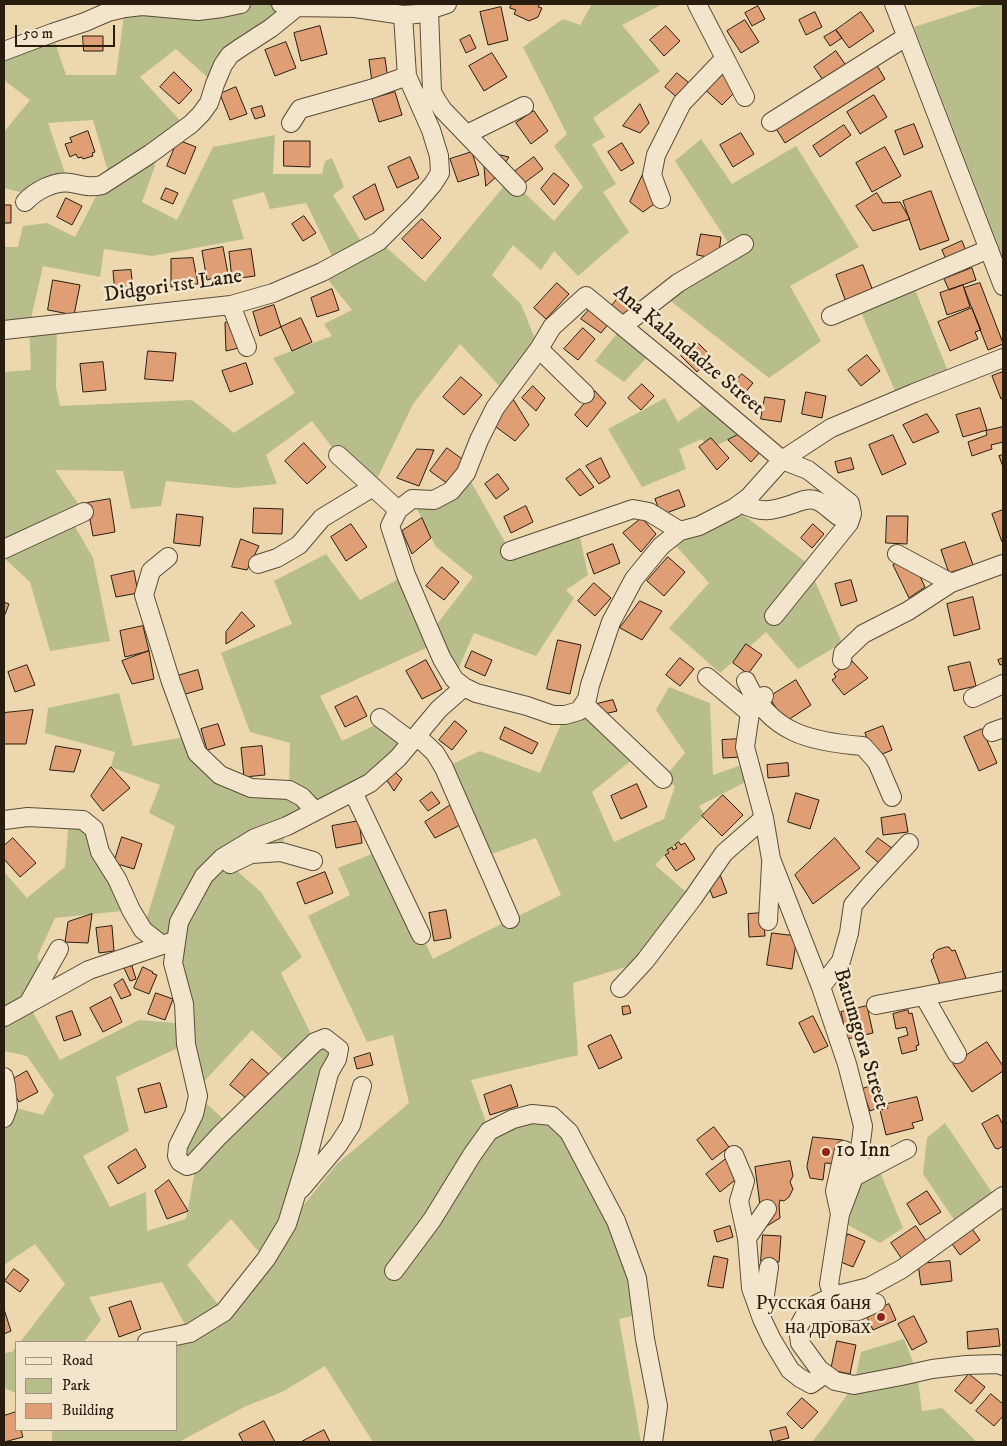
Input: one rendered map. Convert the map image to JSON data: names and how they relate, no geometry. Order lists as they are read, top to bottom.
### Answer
{
  "streets": {
    "street": ["Didgori 1st Lane", "Ana Kalandadze Street", "Batumgora Street"]
  },
  "places": ["10 Inn", "Русская баня на дровах"],
  "legend": ["Road", "Park", "Building"],
  "scale_bar": "50 m"
}
